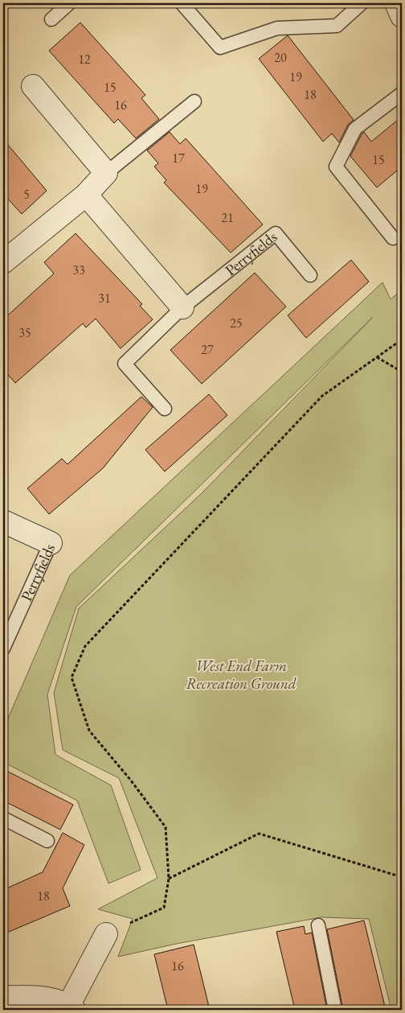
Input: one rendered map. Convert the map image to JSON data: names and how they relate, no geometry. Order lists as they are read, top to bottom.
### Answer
{
  "streets": {
    "street": ["Perryfields"]
  },
  "parks": ["West End Farm Recreation Ground"],
  "house_numbers": [
    "20",
    "12",
    "19",
    "15",
    "18",
    "16",
    "17",
    "15",
    "19",
    "5",
    "21",
    "33",
    "31",
    "25",
    "35",
    "27",
    "18",
    "16"
  ]
}
